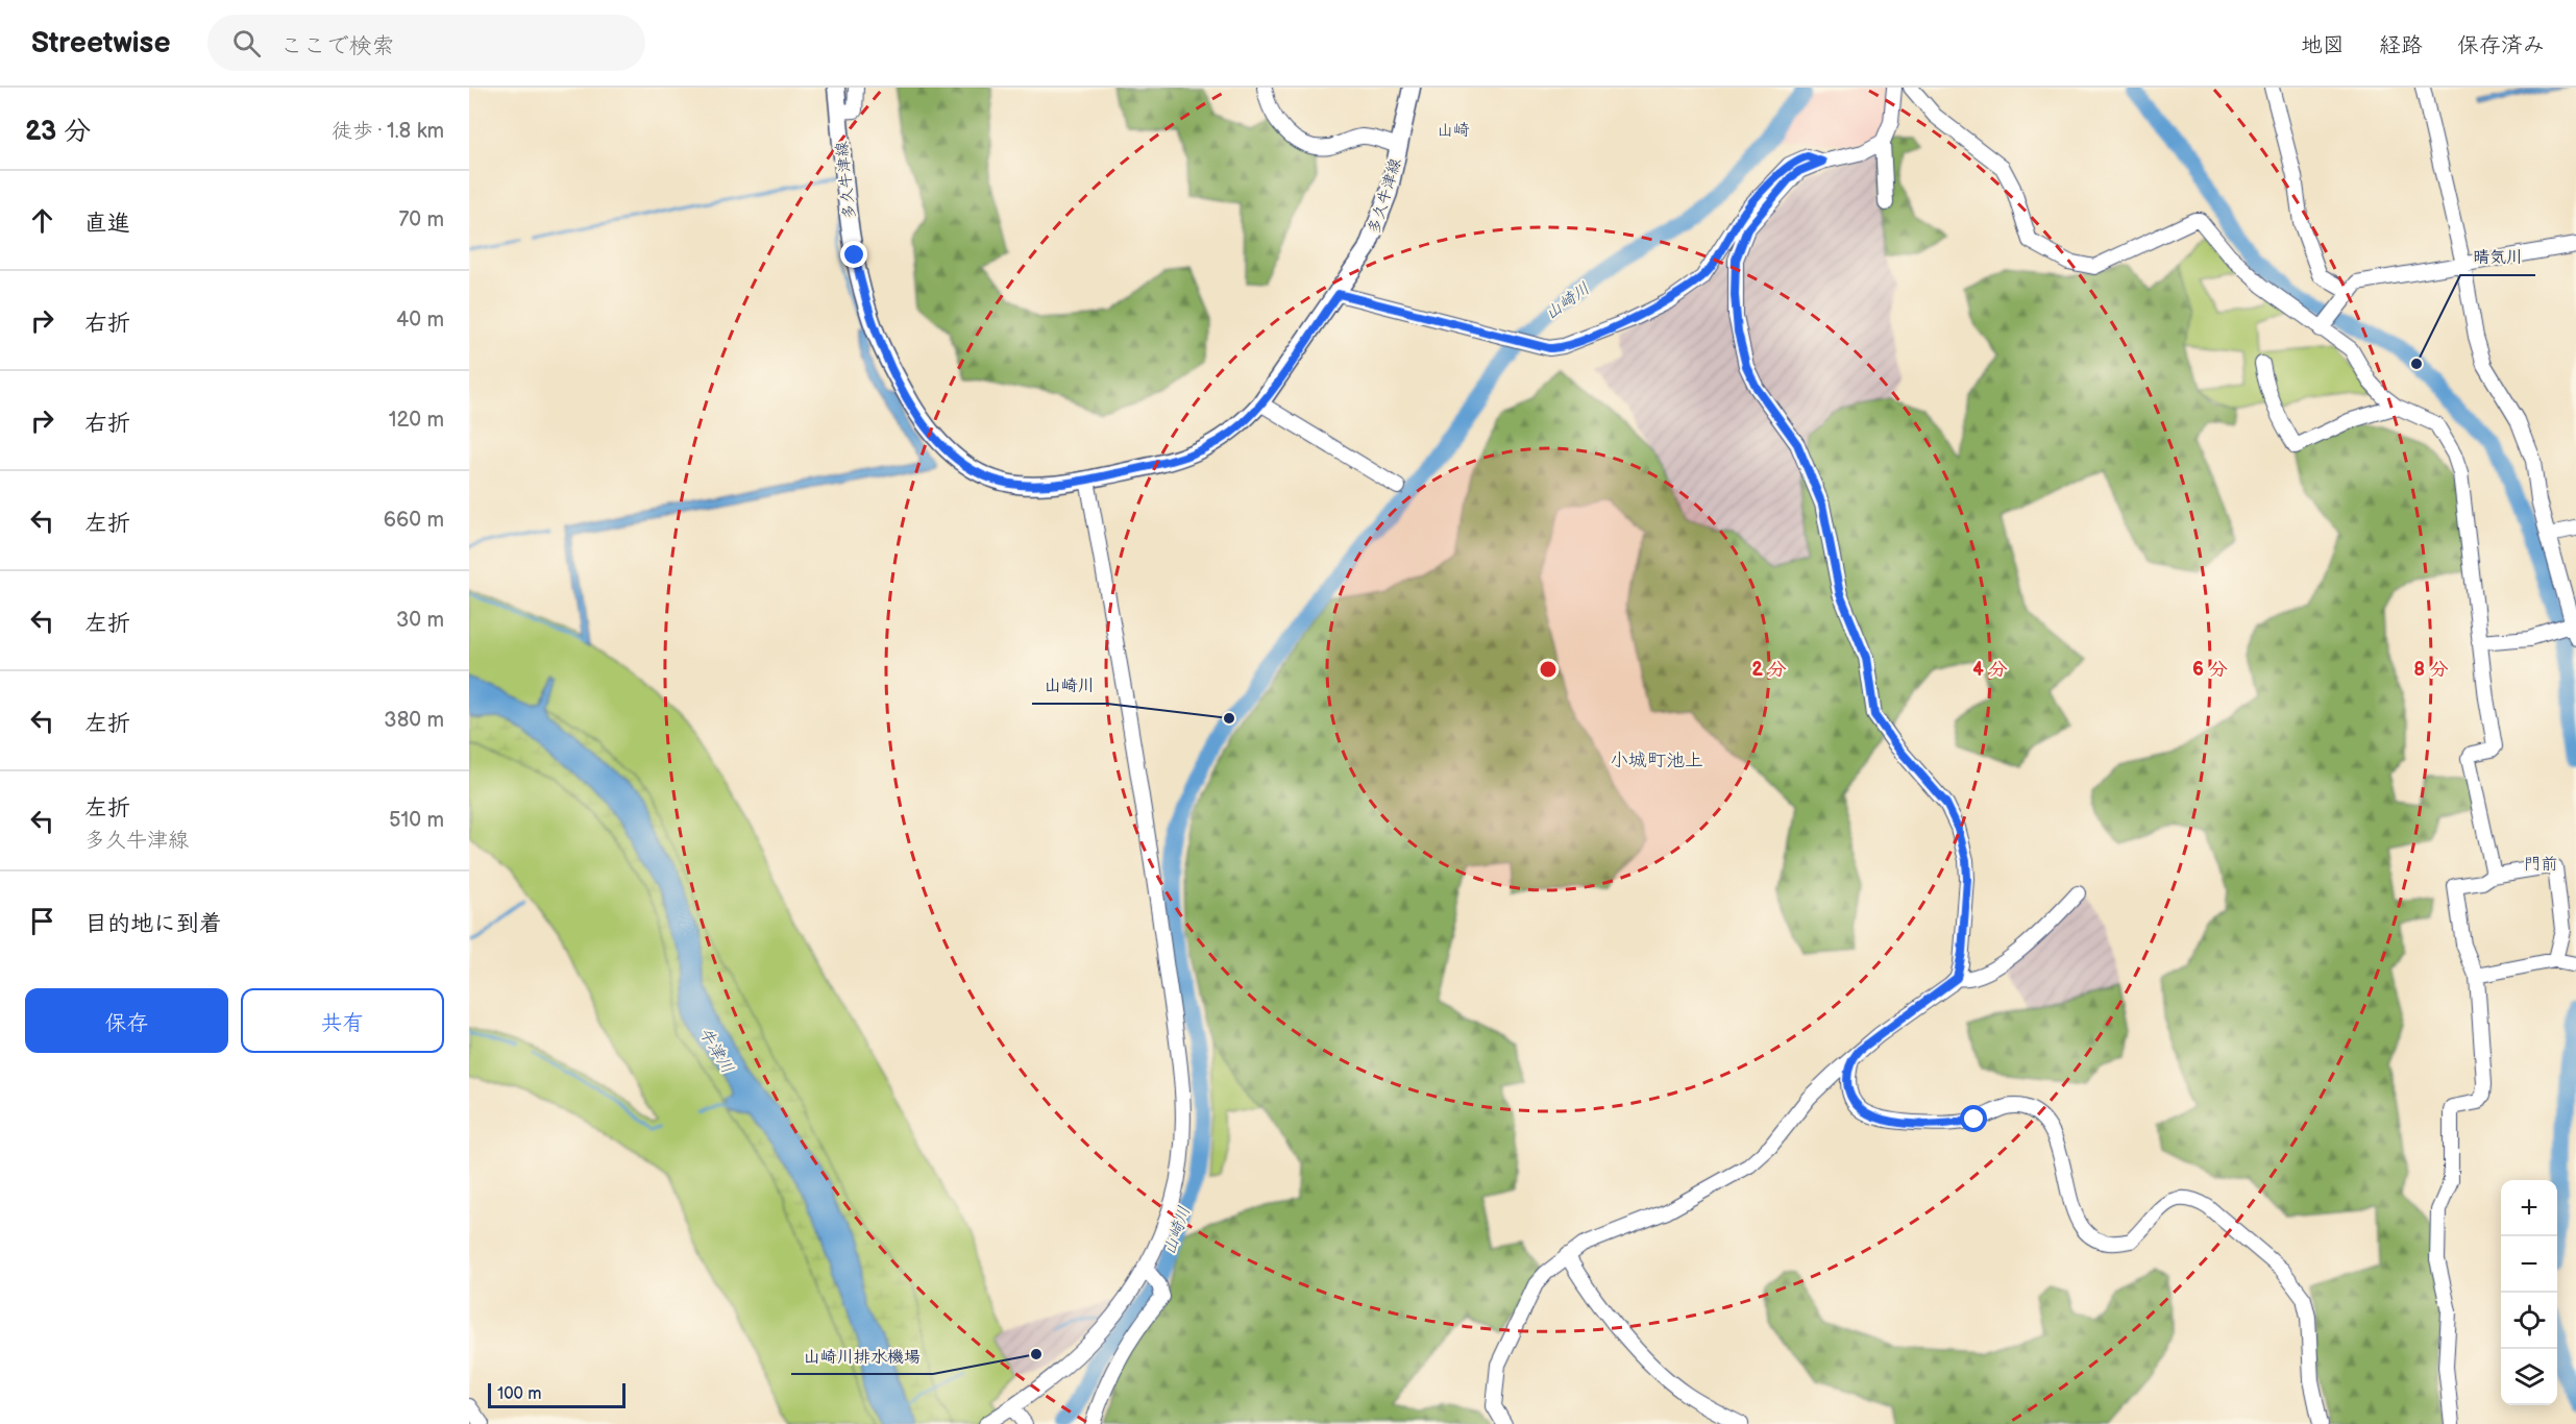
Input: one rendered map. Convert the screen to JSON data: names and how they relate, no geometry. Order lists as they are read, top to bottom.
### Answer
{
  "streets": {
    "main road": ["多久牛津線"]
  },
  "districts": ["山崎", "小城町池上", "門前"],
  "water": ["山崎川", "牛津川"],
  "places": ["晴気川", "山崎川", "山崎川排水機場"],
  "scale_bar": "100 m",
  "page": {
    "header": "Streetwise",
    "search": "ここで検索",
    "nav": ["地図", "経路", "保存済み"],
    "heading": ["23 分", "徒歩 · 1.8 km"],
    "list": [
      ["直進", "70 m"],
      ["右折", "40 m"],
      ["右折", "120 m"],
      ["左折", "660 m"],
      ["左折", "30 m"],
      ["左折", "380 m"],
      ["左折", "多久牛津線", "510 m"],
      "目的地に到着"
    ],
    "buttons": ["保存", "共有"],
    "map_buttons": ["+", "−"],
    "scale": "100 m"
  },
  "rings": [
    "2 分",
    "4 分",
    "6 分",
    "8 分"
  ]
}
